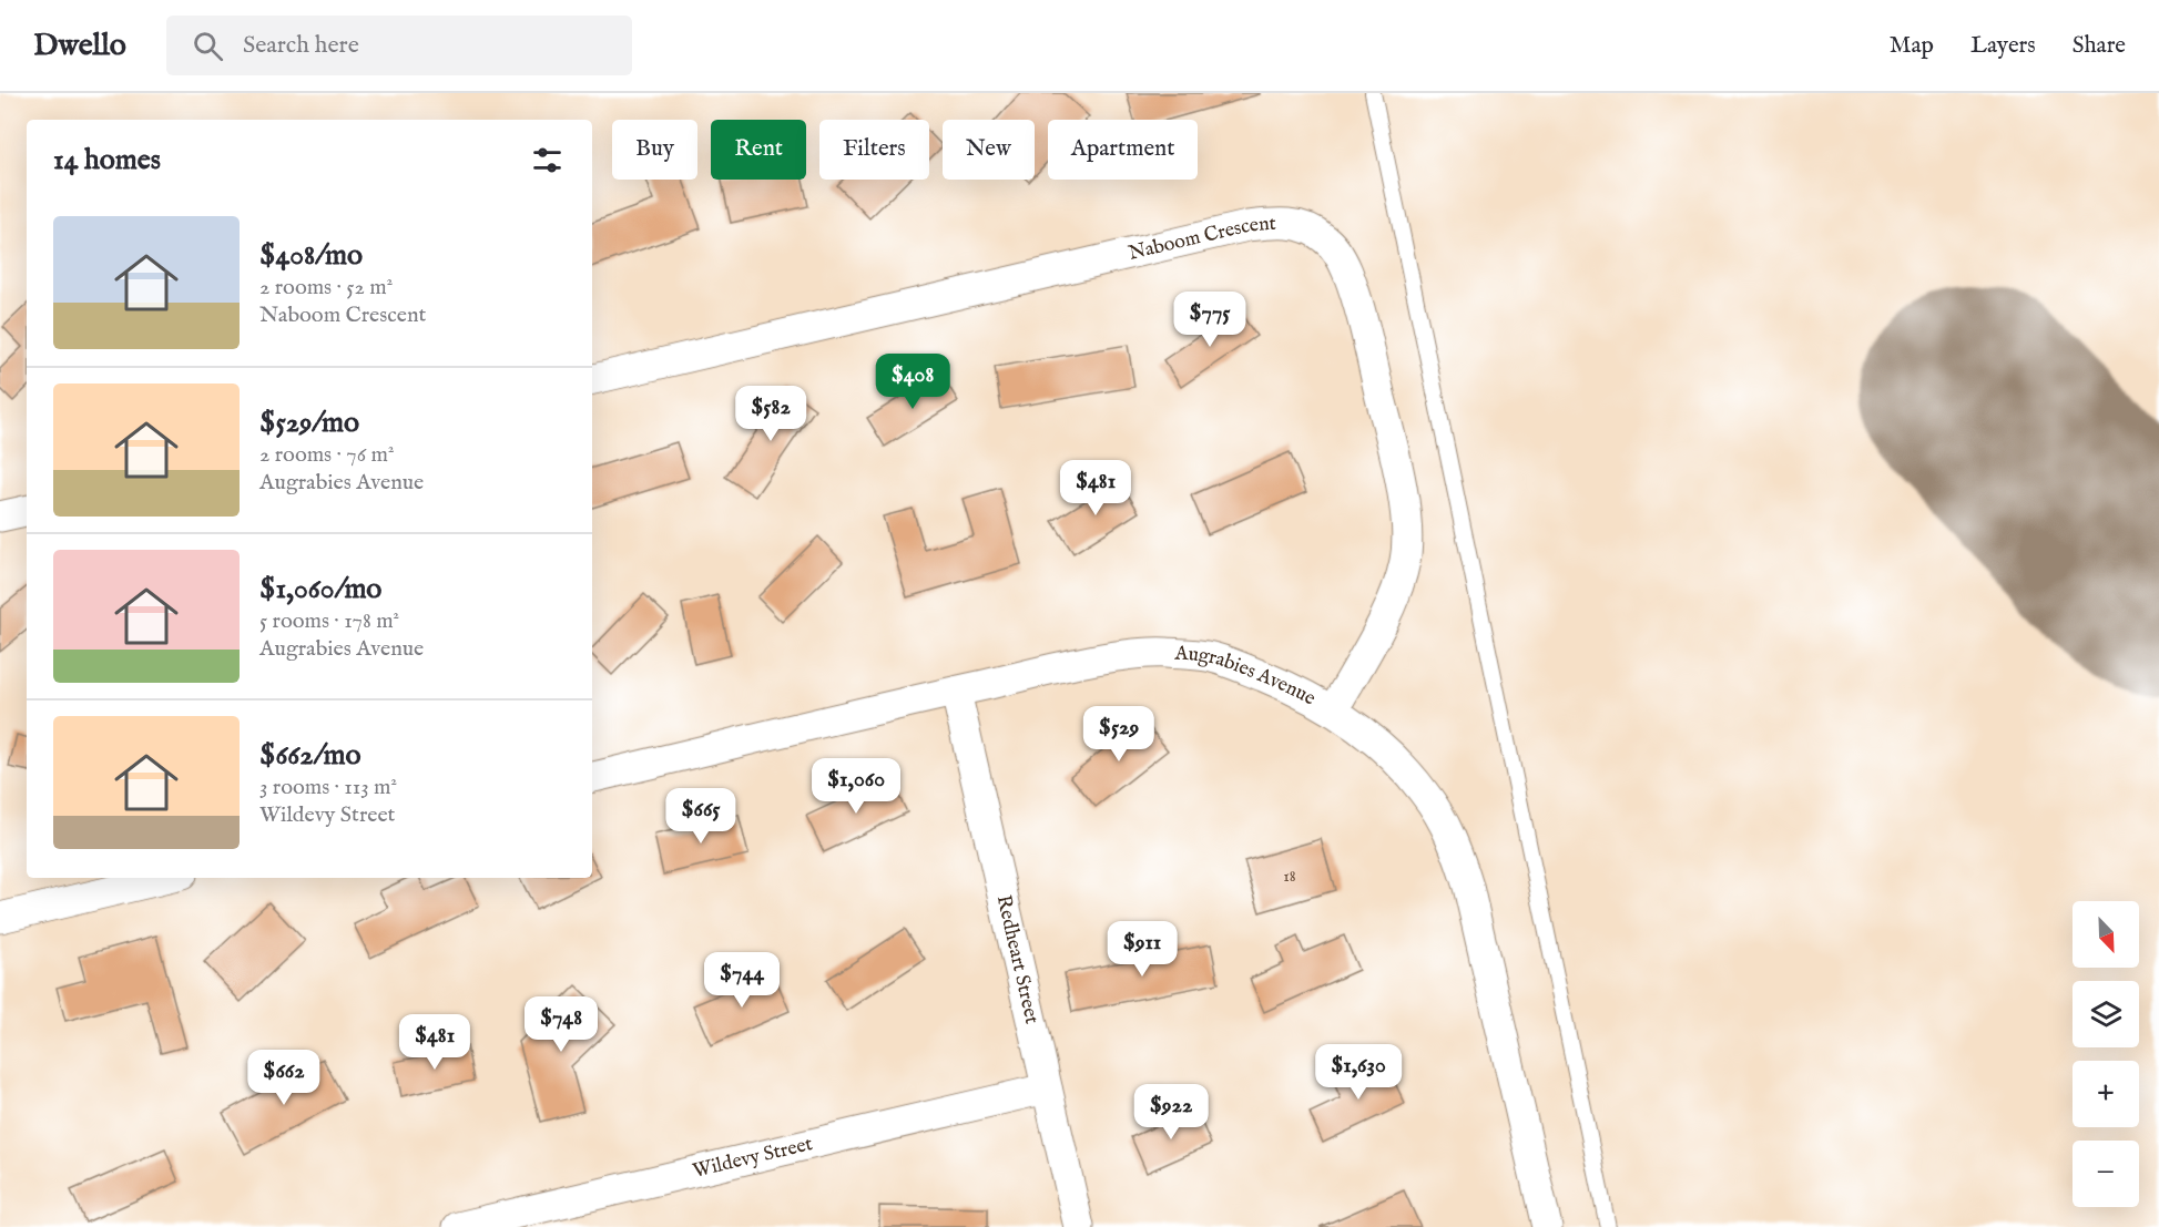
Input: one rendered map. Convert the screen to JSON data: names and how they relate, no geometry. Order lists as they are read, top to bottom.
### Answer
{
  "streets": {
    "street": [
      "Naboom Crescent",
      "Augrabies Avenue",
      "Redheart Street",
      "Wildevy Street"
    ]
  },
  "crossings": [
    ["Naboom Crescent", "Augrabies Avenue"],
    ["Augrabies Avenue", "Redheart Street"],
    ["Redheart Street", "Wildevy Street"]
  ],
  "house_numbers": ["18"],
  "north": "bottom right",
  "page": {
    "header": "Dwello",
    "search": "Search here",
    "nav": ["Map", "Layers", "Share"],
    "chip": [
      "Buy",
      "Rent",
      "Filters",
      "New",
      "Apartment"
    ],
    "heading": "14 homes",
    "list": [
      {
        "name": "$408/mo",
        "note": "2 rooms · 52 m² · Naboom Crescent"
      },
      {
        "name": "$529/mo",
        "note": "2 rooms · 76 m² · Augrabies Avenue"
      },
      {
        "name": "$1,060/mo",
        "note": "5 rooms · 178 m² · Augrabies Avenue"
      },
      {
        "name": "$662/mo",
        "note": "3 rooms · 113 m² · Wildevy Street"
      }
    ],
    "price": [
      "$775",
      "$408",
      "$582",
      "$481",
      "$529",
      "$1,060",
      "$665",
      "$911",
      "$744",
      "$748",
      "$481",
      "$1,630",
      "$662",
      "$922"
    ],
    "map_buttons": ["+", "−"]
  }
}
